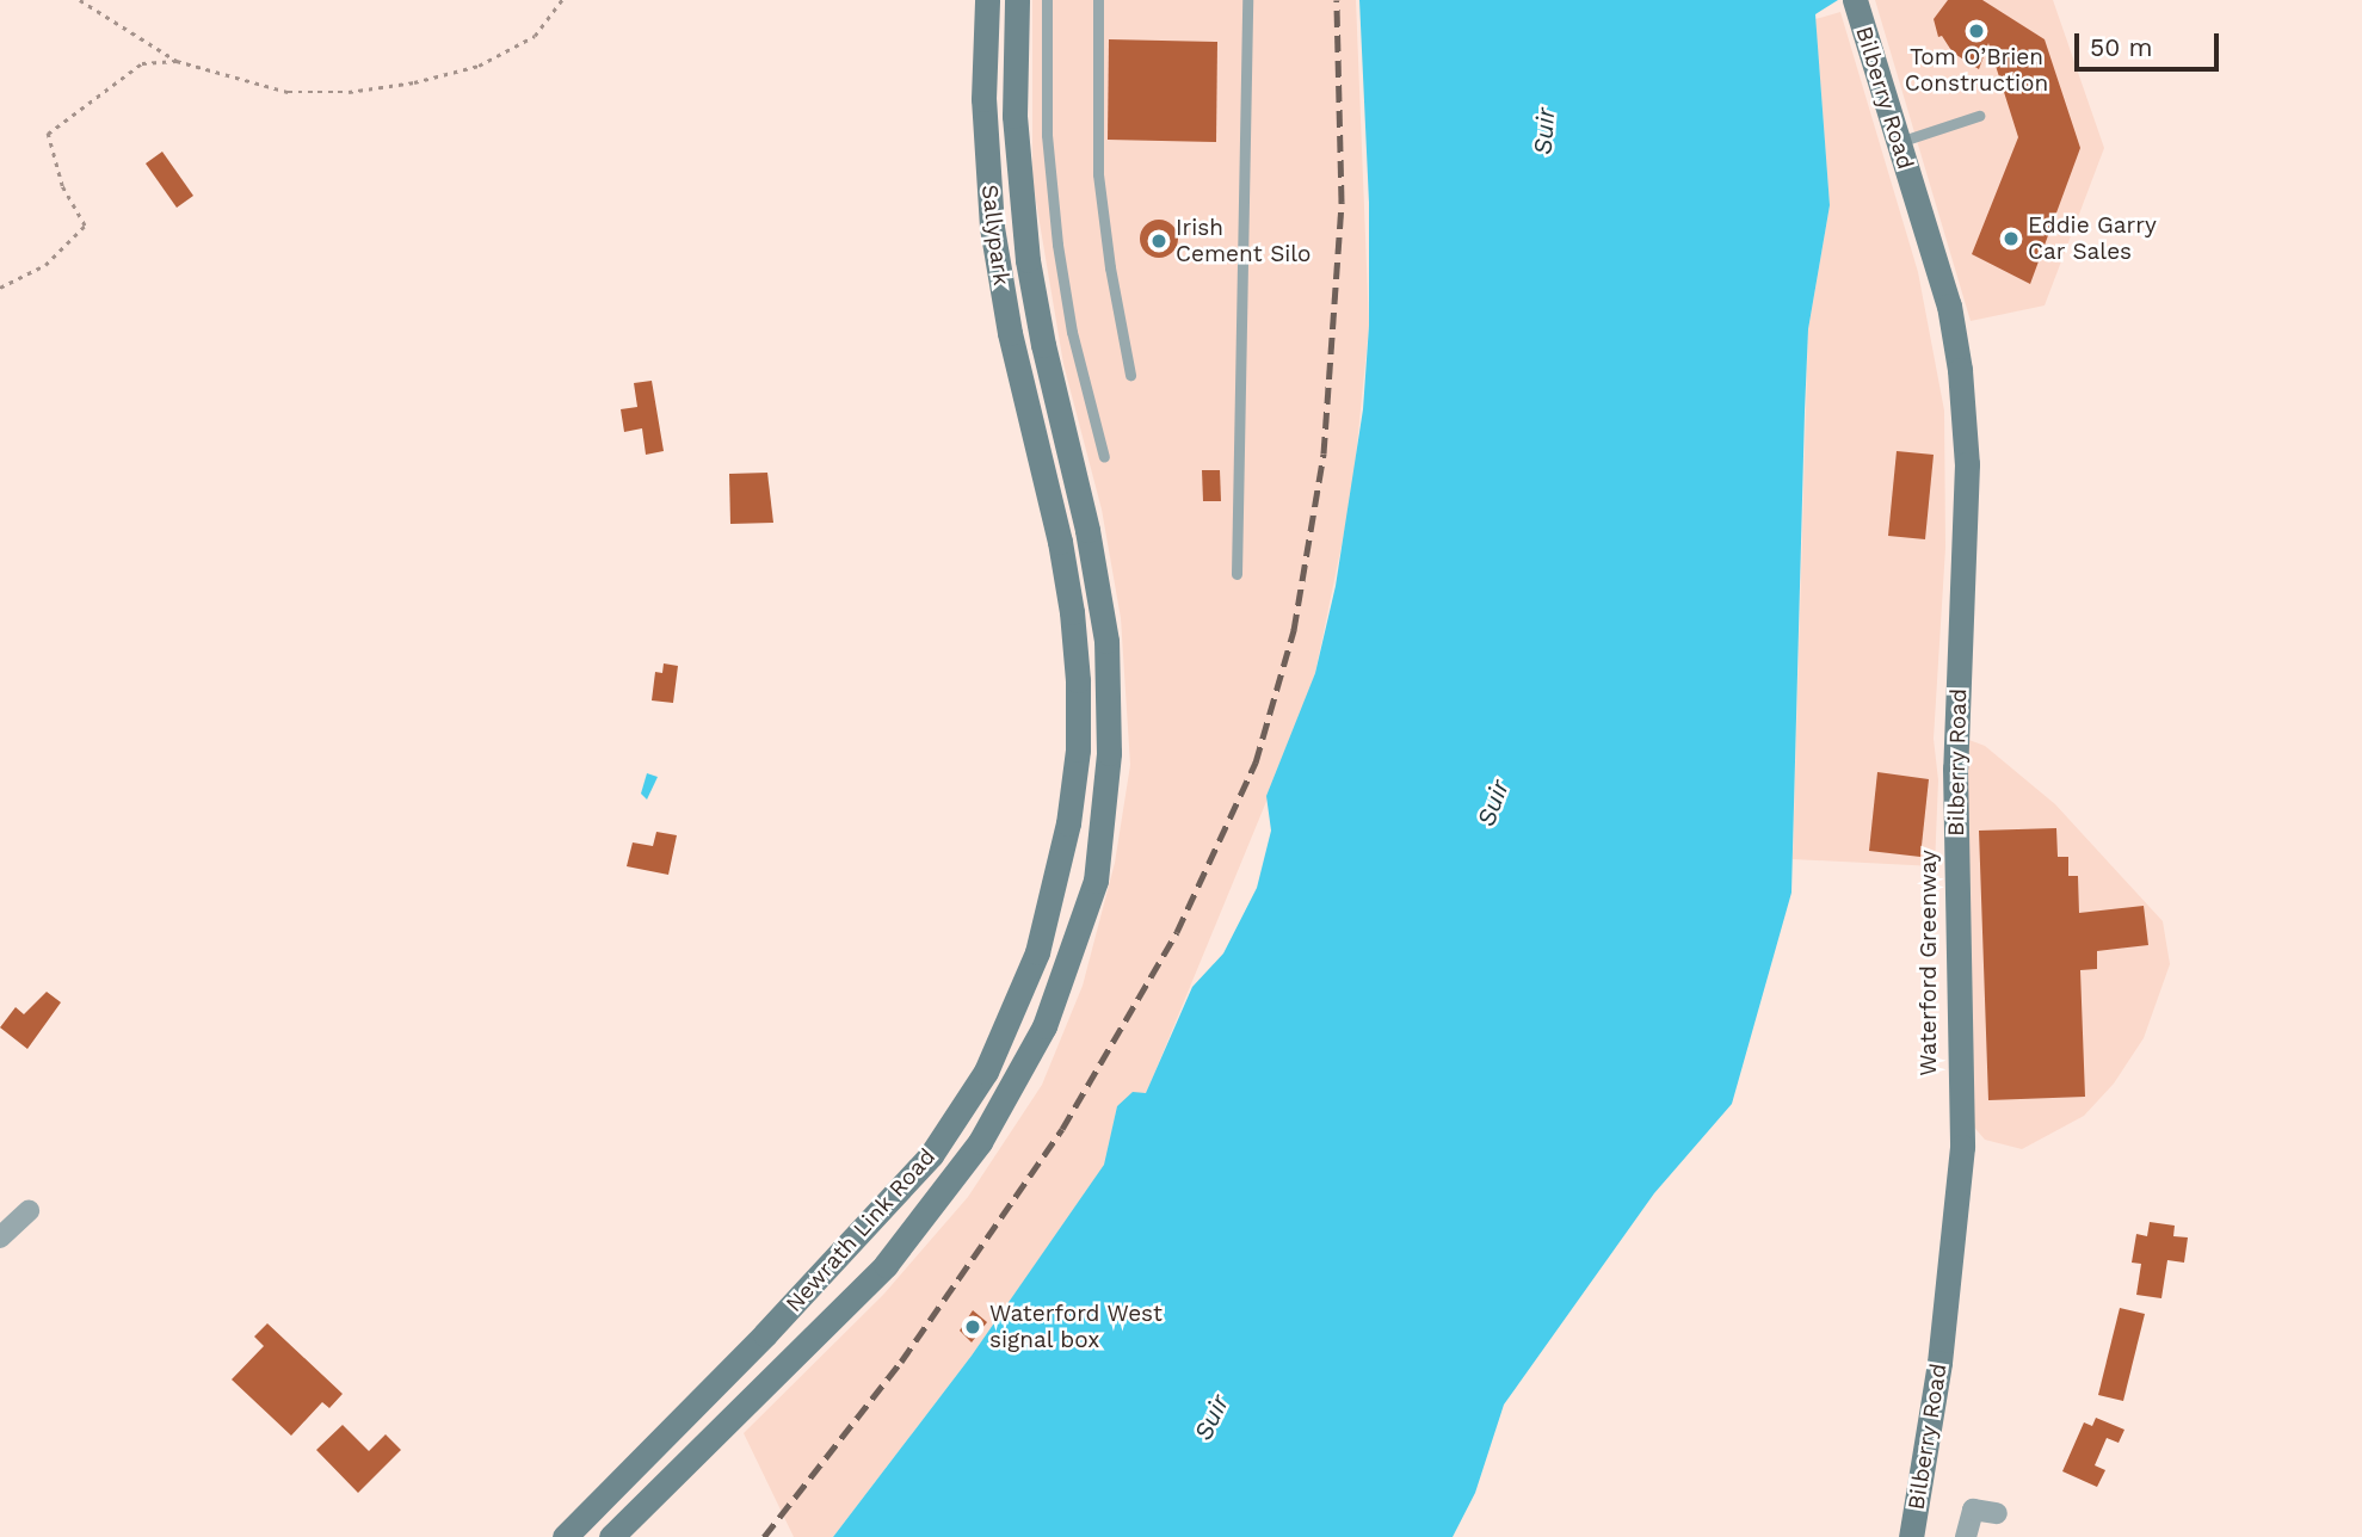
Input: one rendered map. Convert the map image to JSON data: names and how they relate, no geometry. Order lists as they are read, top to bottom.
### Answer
{
  "streets": {
    "main road": ["Bilberry Road", "Sallypark", "Newrath Link Road"]
  },
  "crossings": [
    ["Sallypark", "Newrath Link Road"]
  ],
  "water": ["Suir"],
  "places": [
    "Tom O’Brien Construction",
    "Eddie Garry Car Sales",
    "Irish Cement Silo",
    "Waterford West signal box"
  ],
  "scale_bar": "50 m"
}
